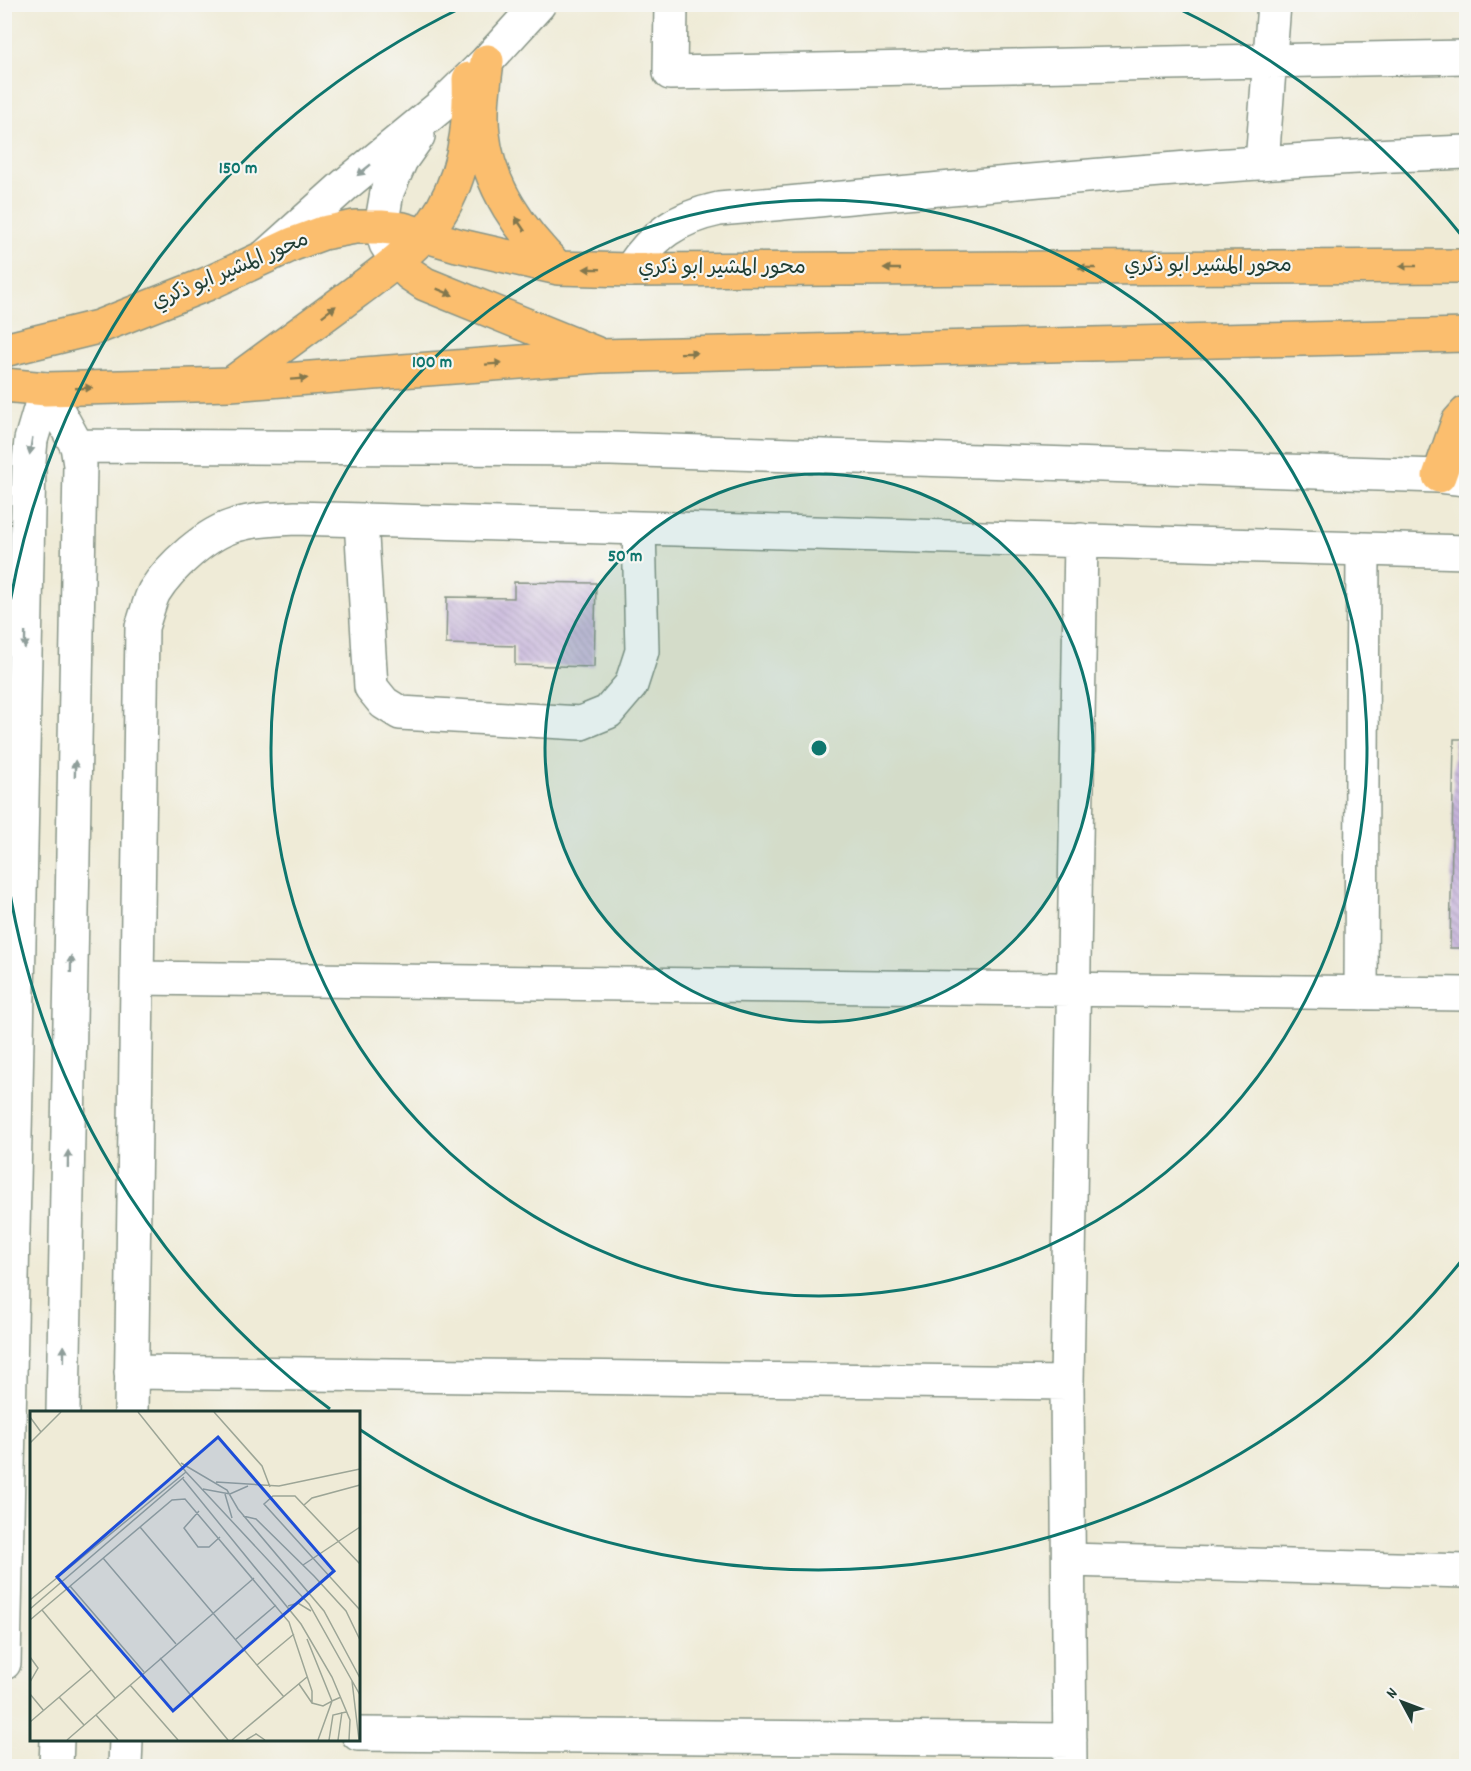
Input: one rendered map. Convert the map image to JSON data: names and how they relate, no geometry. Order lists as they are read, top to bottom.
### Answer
{
  "streets": {
    "main road": ["محور المشير ابو ذكري"]
  },
  "north": "top left",
  "rings": ["150 m", "100 m", "50 m"]
}
